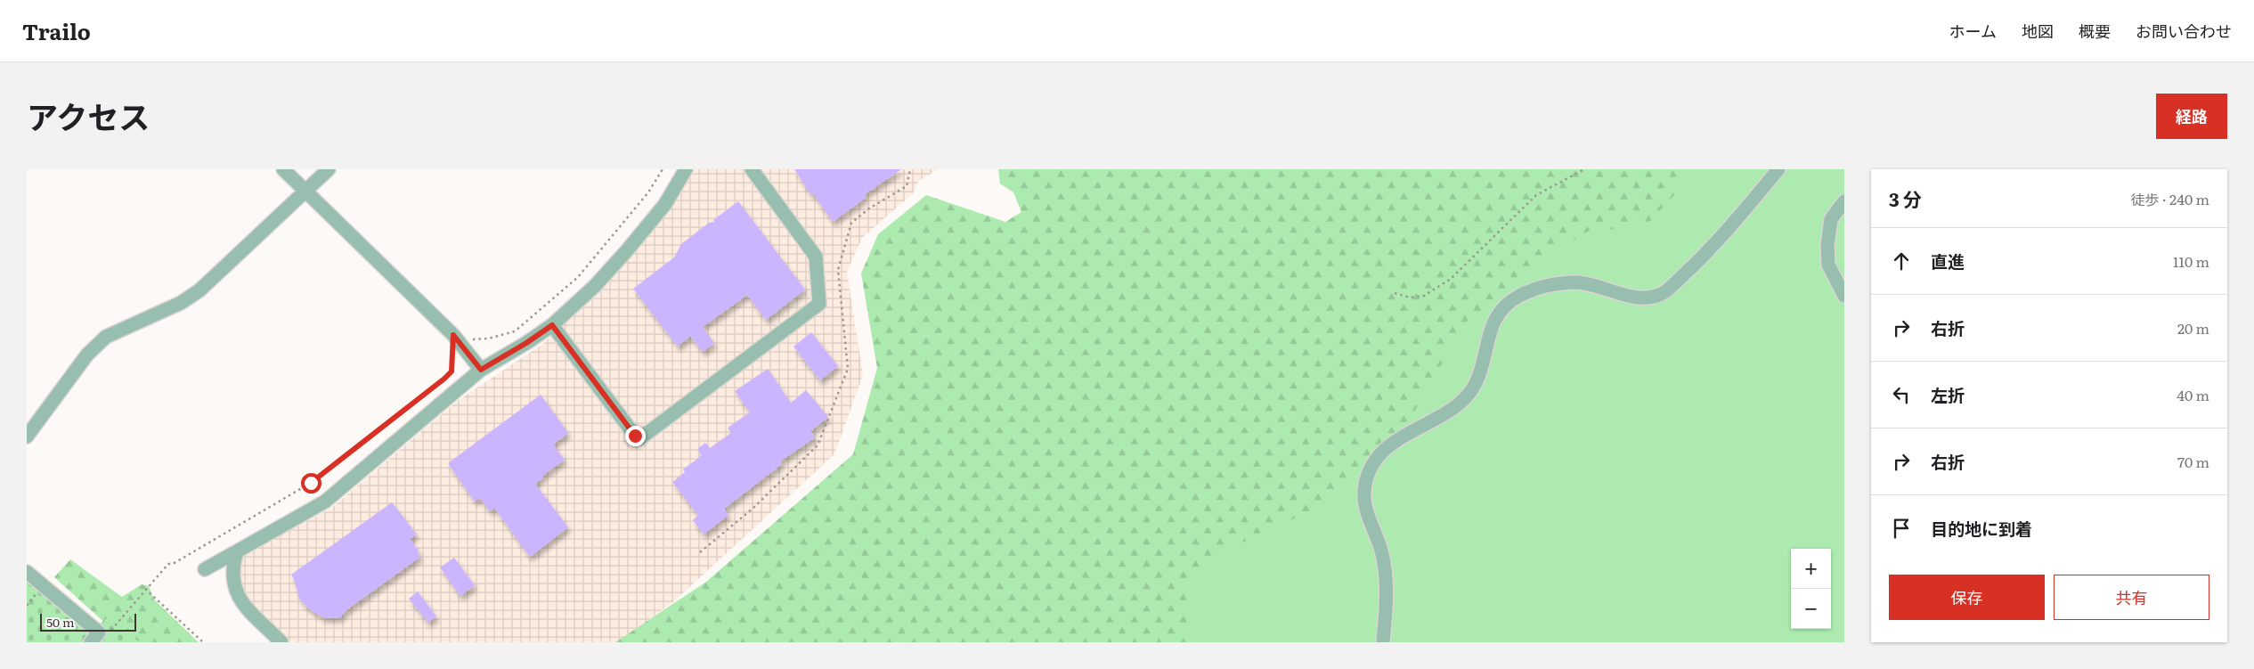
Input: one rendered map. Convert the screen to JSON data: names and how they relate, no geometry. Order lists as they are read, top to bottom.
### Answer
{
  "scale_bar": "50 m",
  "page": {
    "header": "Trailo",
    "nav": [
      "ホーム",
      "地図",
      "概要",
      "お問い合わせ"
    ],
    "title": "アクセス",
    "buttons": [
      "経路",
      ["保存", "共有"]
    ],
    "heading": ["3 分", "徒歩 · 240 m"],
    "list": [
      ["直進", "110 m"],
      ["右折", "20 m"],
      ["左折", "40 m"],
      ["右折", "70 m"],
      "目的地に到着"
    ],
    "map_buttons": ["+", "−"],
    "scale": "50 m"
  }
}
